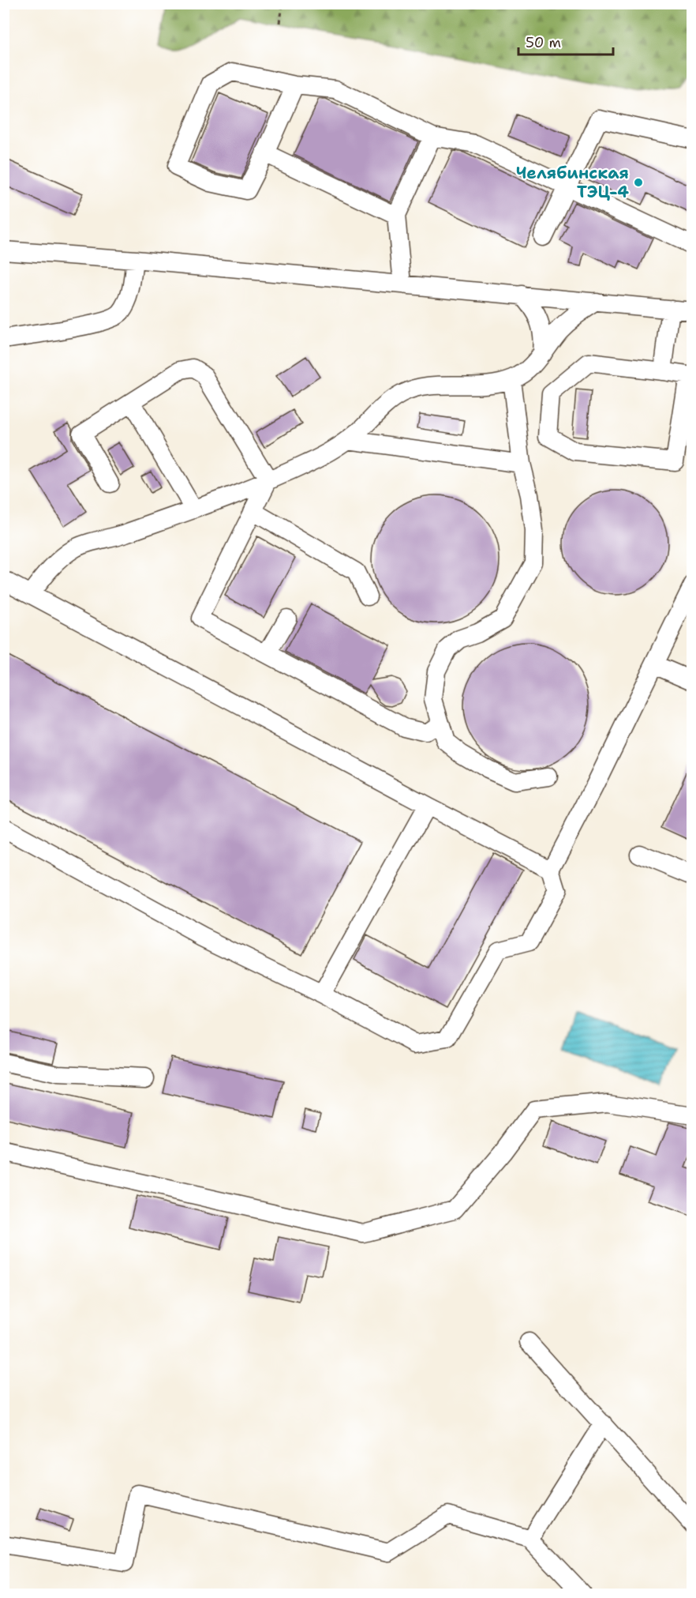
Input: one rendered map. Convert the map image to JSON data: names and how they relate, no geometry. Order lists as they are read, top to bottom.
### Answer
{
  "places": ["Челябинская ТЭЦ-4"],
  "scale_bar": "50 m"
}
